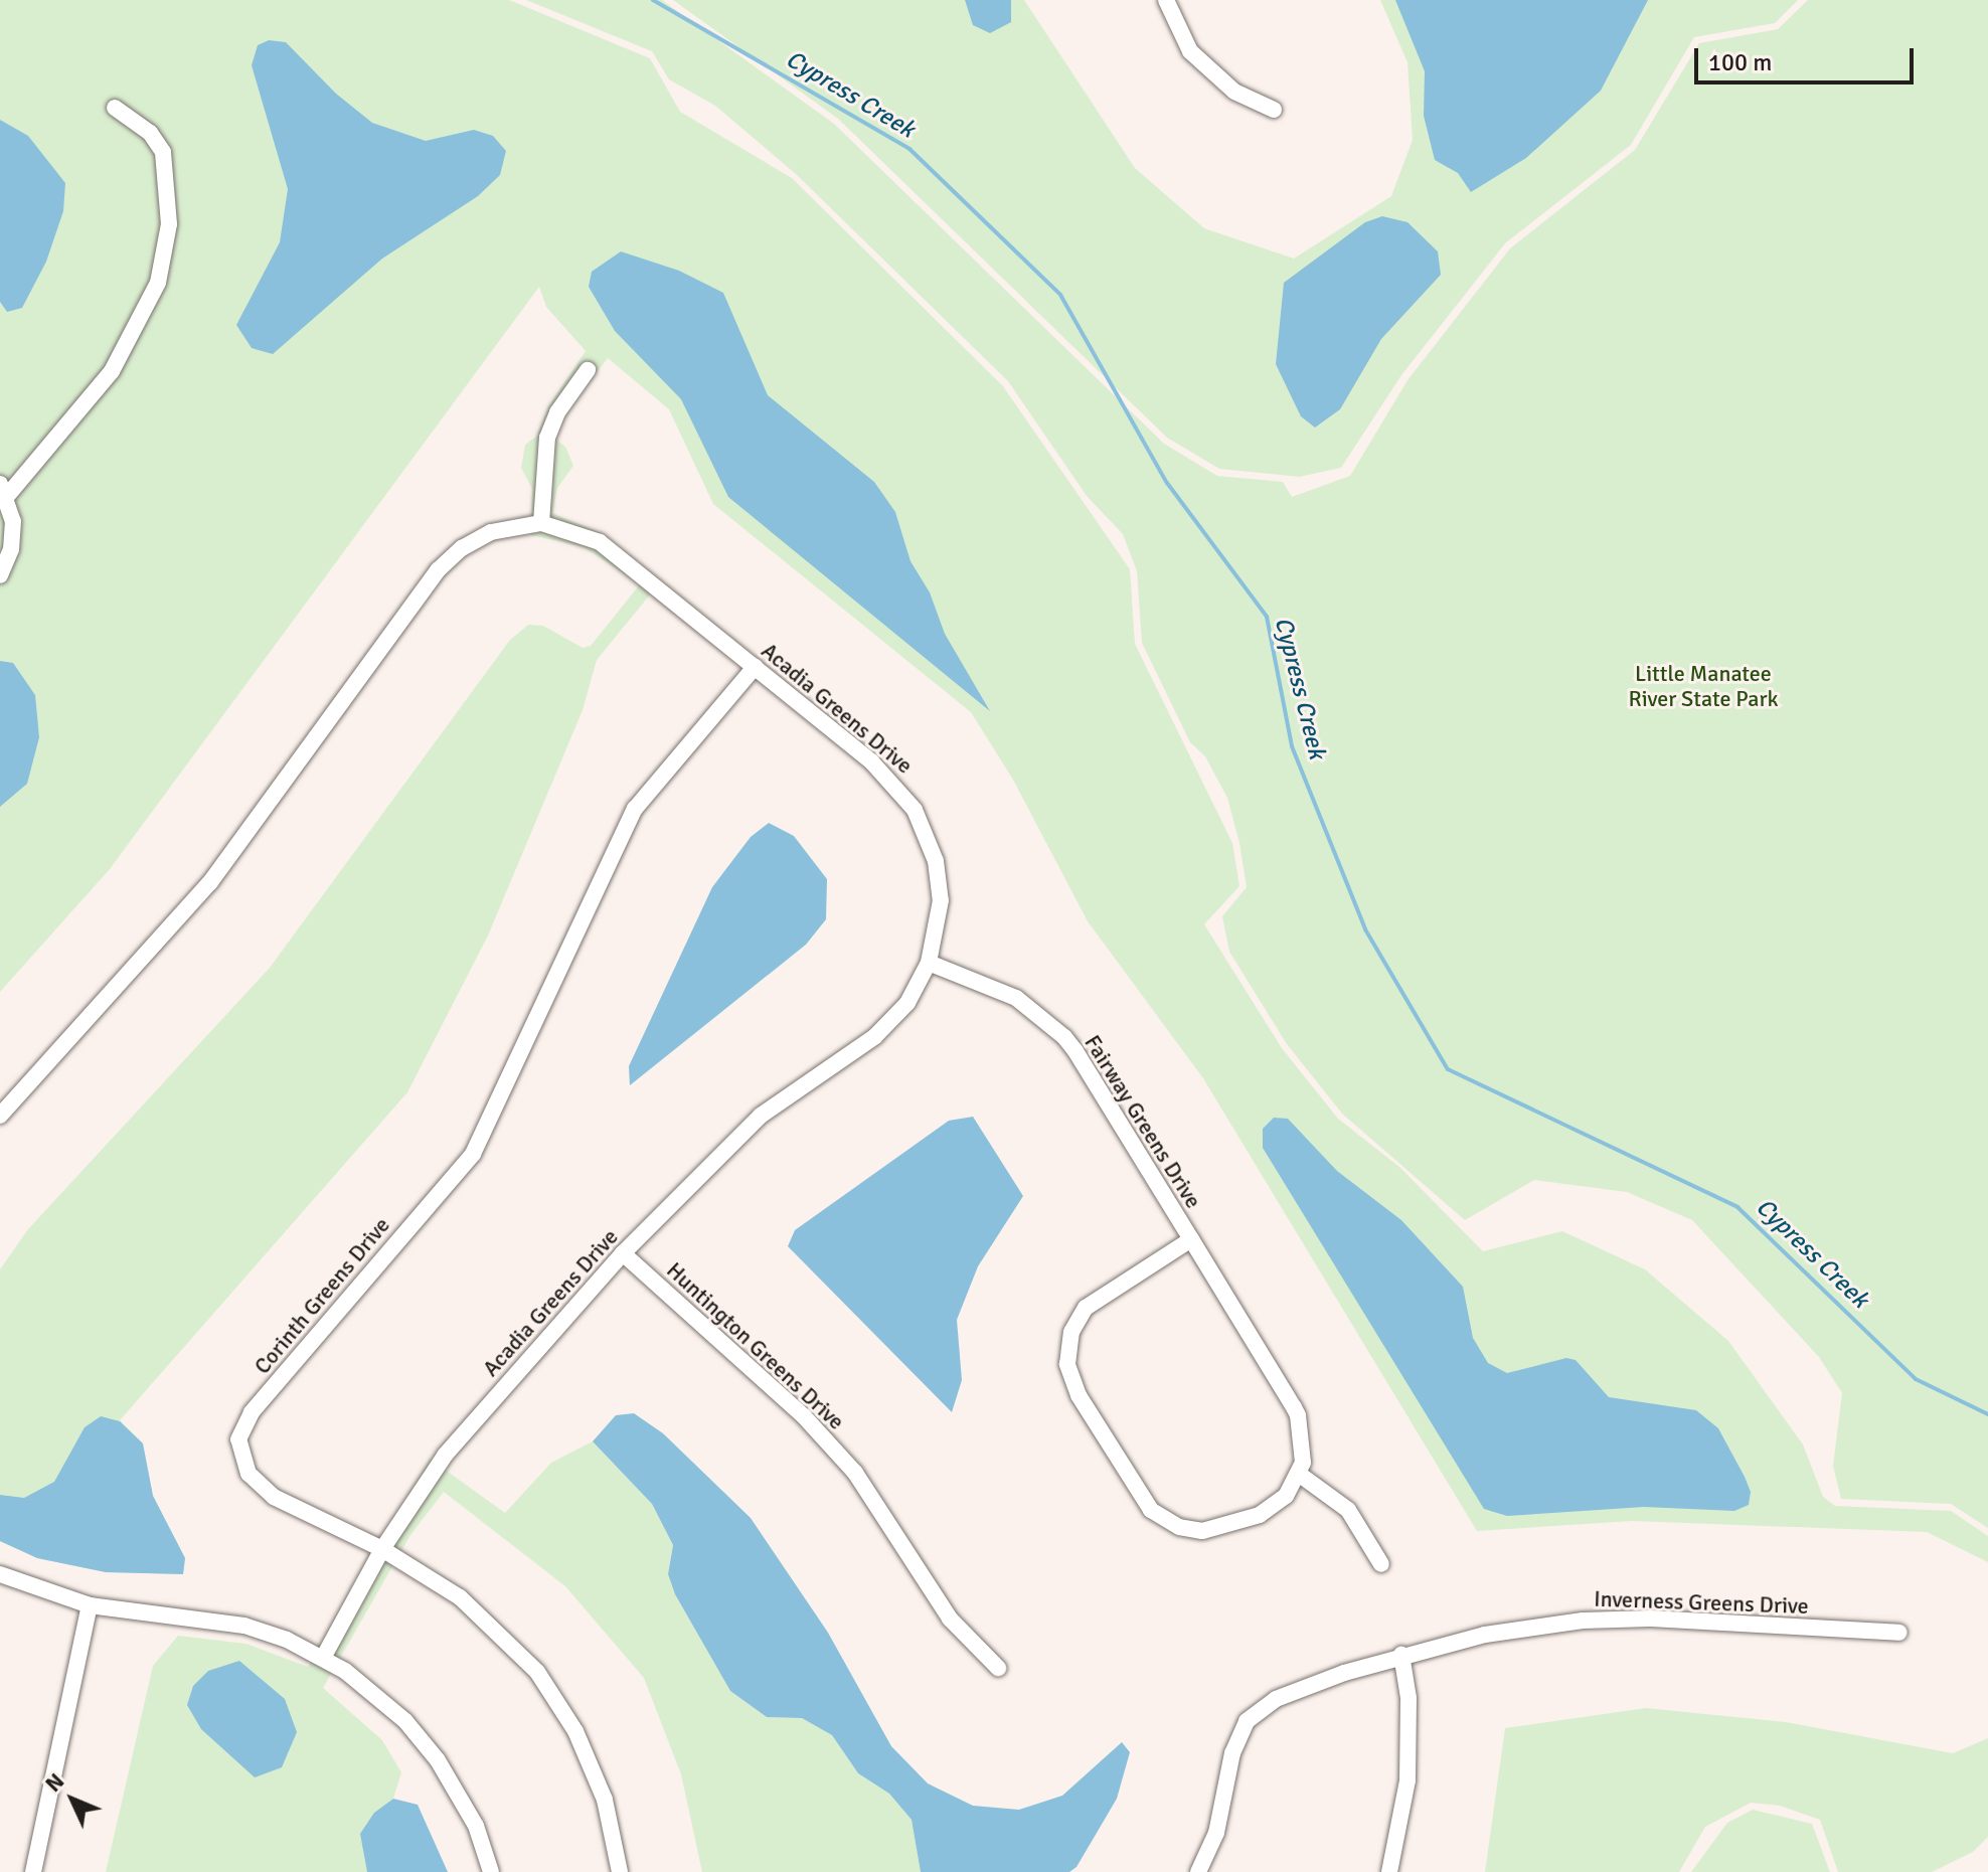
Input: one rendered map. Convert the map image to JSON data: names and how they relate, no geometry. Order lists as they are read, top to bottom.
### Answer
{
  "streets": {
    "street": [
      "Acadia Greens Drive",
      "Fairway Greens Drive",
      "Corinth Greens Drive",
      "Huntington Greens Drive",
      "Inverness Greens Drive"
    ]
  },
  "crossings": [
    ["Acadia Greens Drive", "Fairway Greens Drive"],
    ["Acadia Greens Drive", "Corinth Greens Drive"],
    ["Acadia Greens Drive", "Huntington Greens Drive"]
  ],
  "water": ["Cypress Creek"],
  "parks": ["Little Manatee River State Park"],
  "scale_bar": "100 m",
  "north": "top left"
}
